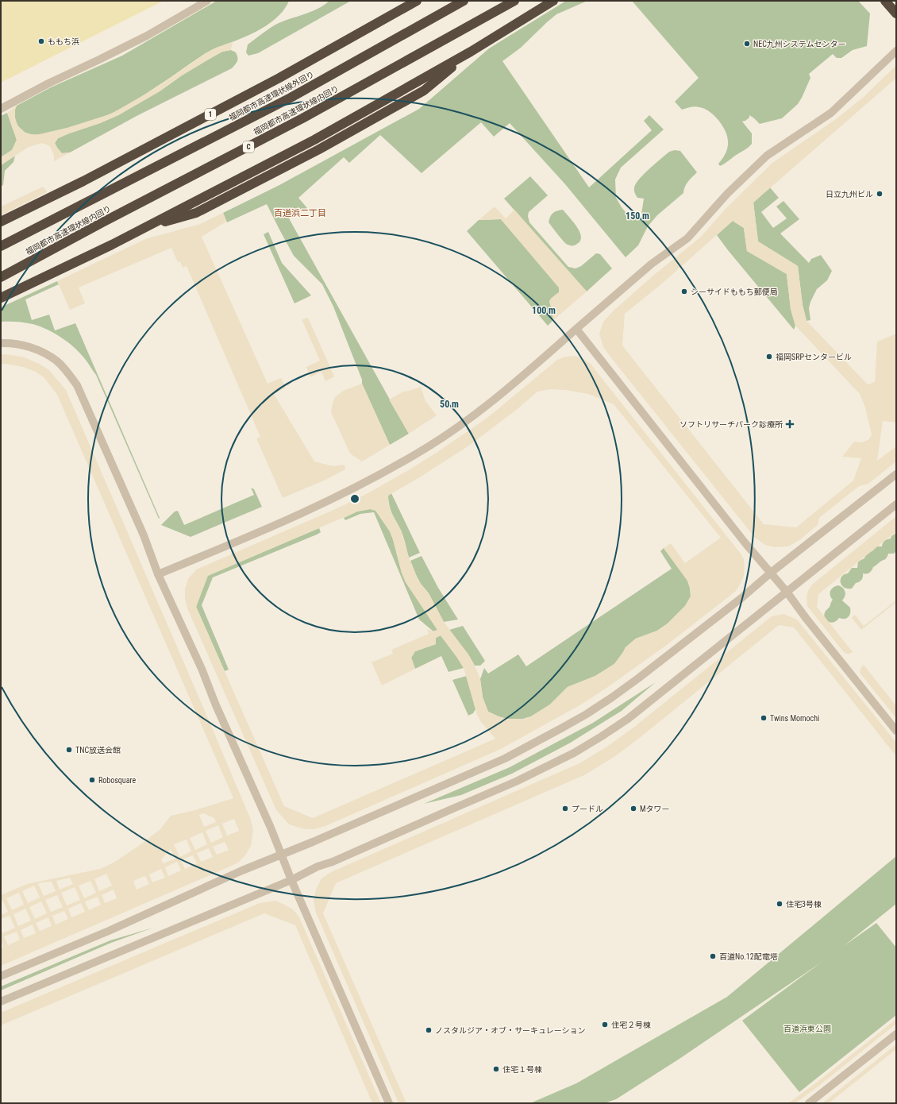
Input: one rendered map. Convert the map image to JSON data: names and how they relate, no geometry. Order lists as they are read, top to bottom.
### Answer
{
  "streets": {
    "highway": [
      "福岡都市高速環状線外回り",
      "福岡都市高速環状線内回り",
      "1",
      "C"
    ]
  },
  "districts": ["百道浜二丁目"],
  "parks": ["百道浜東公園"],
  "places": {
    "other": [
      "ももち浜",
      "NEC九州システムセンター",
      "日立九州ビル",
      "シーサイドももち郵便局",
      "福岡SRPセンタービル",
      "Twins Momochi",
      "TNC放送会館",
      "Robosquare",
      "プードル",
      "Mタワー",
      "住宅3号棟",
      "百道No.12配電塔",
      "住宅２号棟",
      "ノスタルジア・オブ・サーキュレーション",
      "住宅１号棟"
    ],
    "health": ["ソフトリサーチパーク診療所"]
  },
  "rings": ["150 m", "100 m", "50 m"]
}
